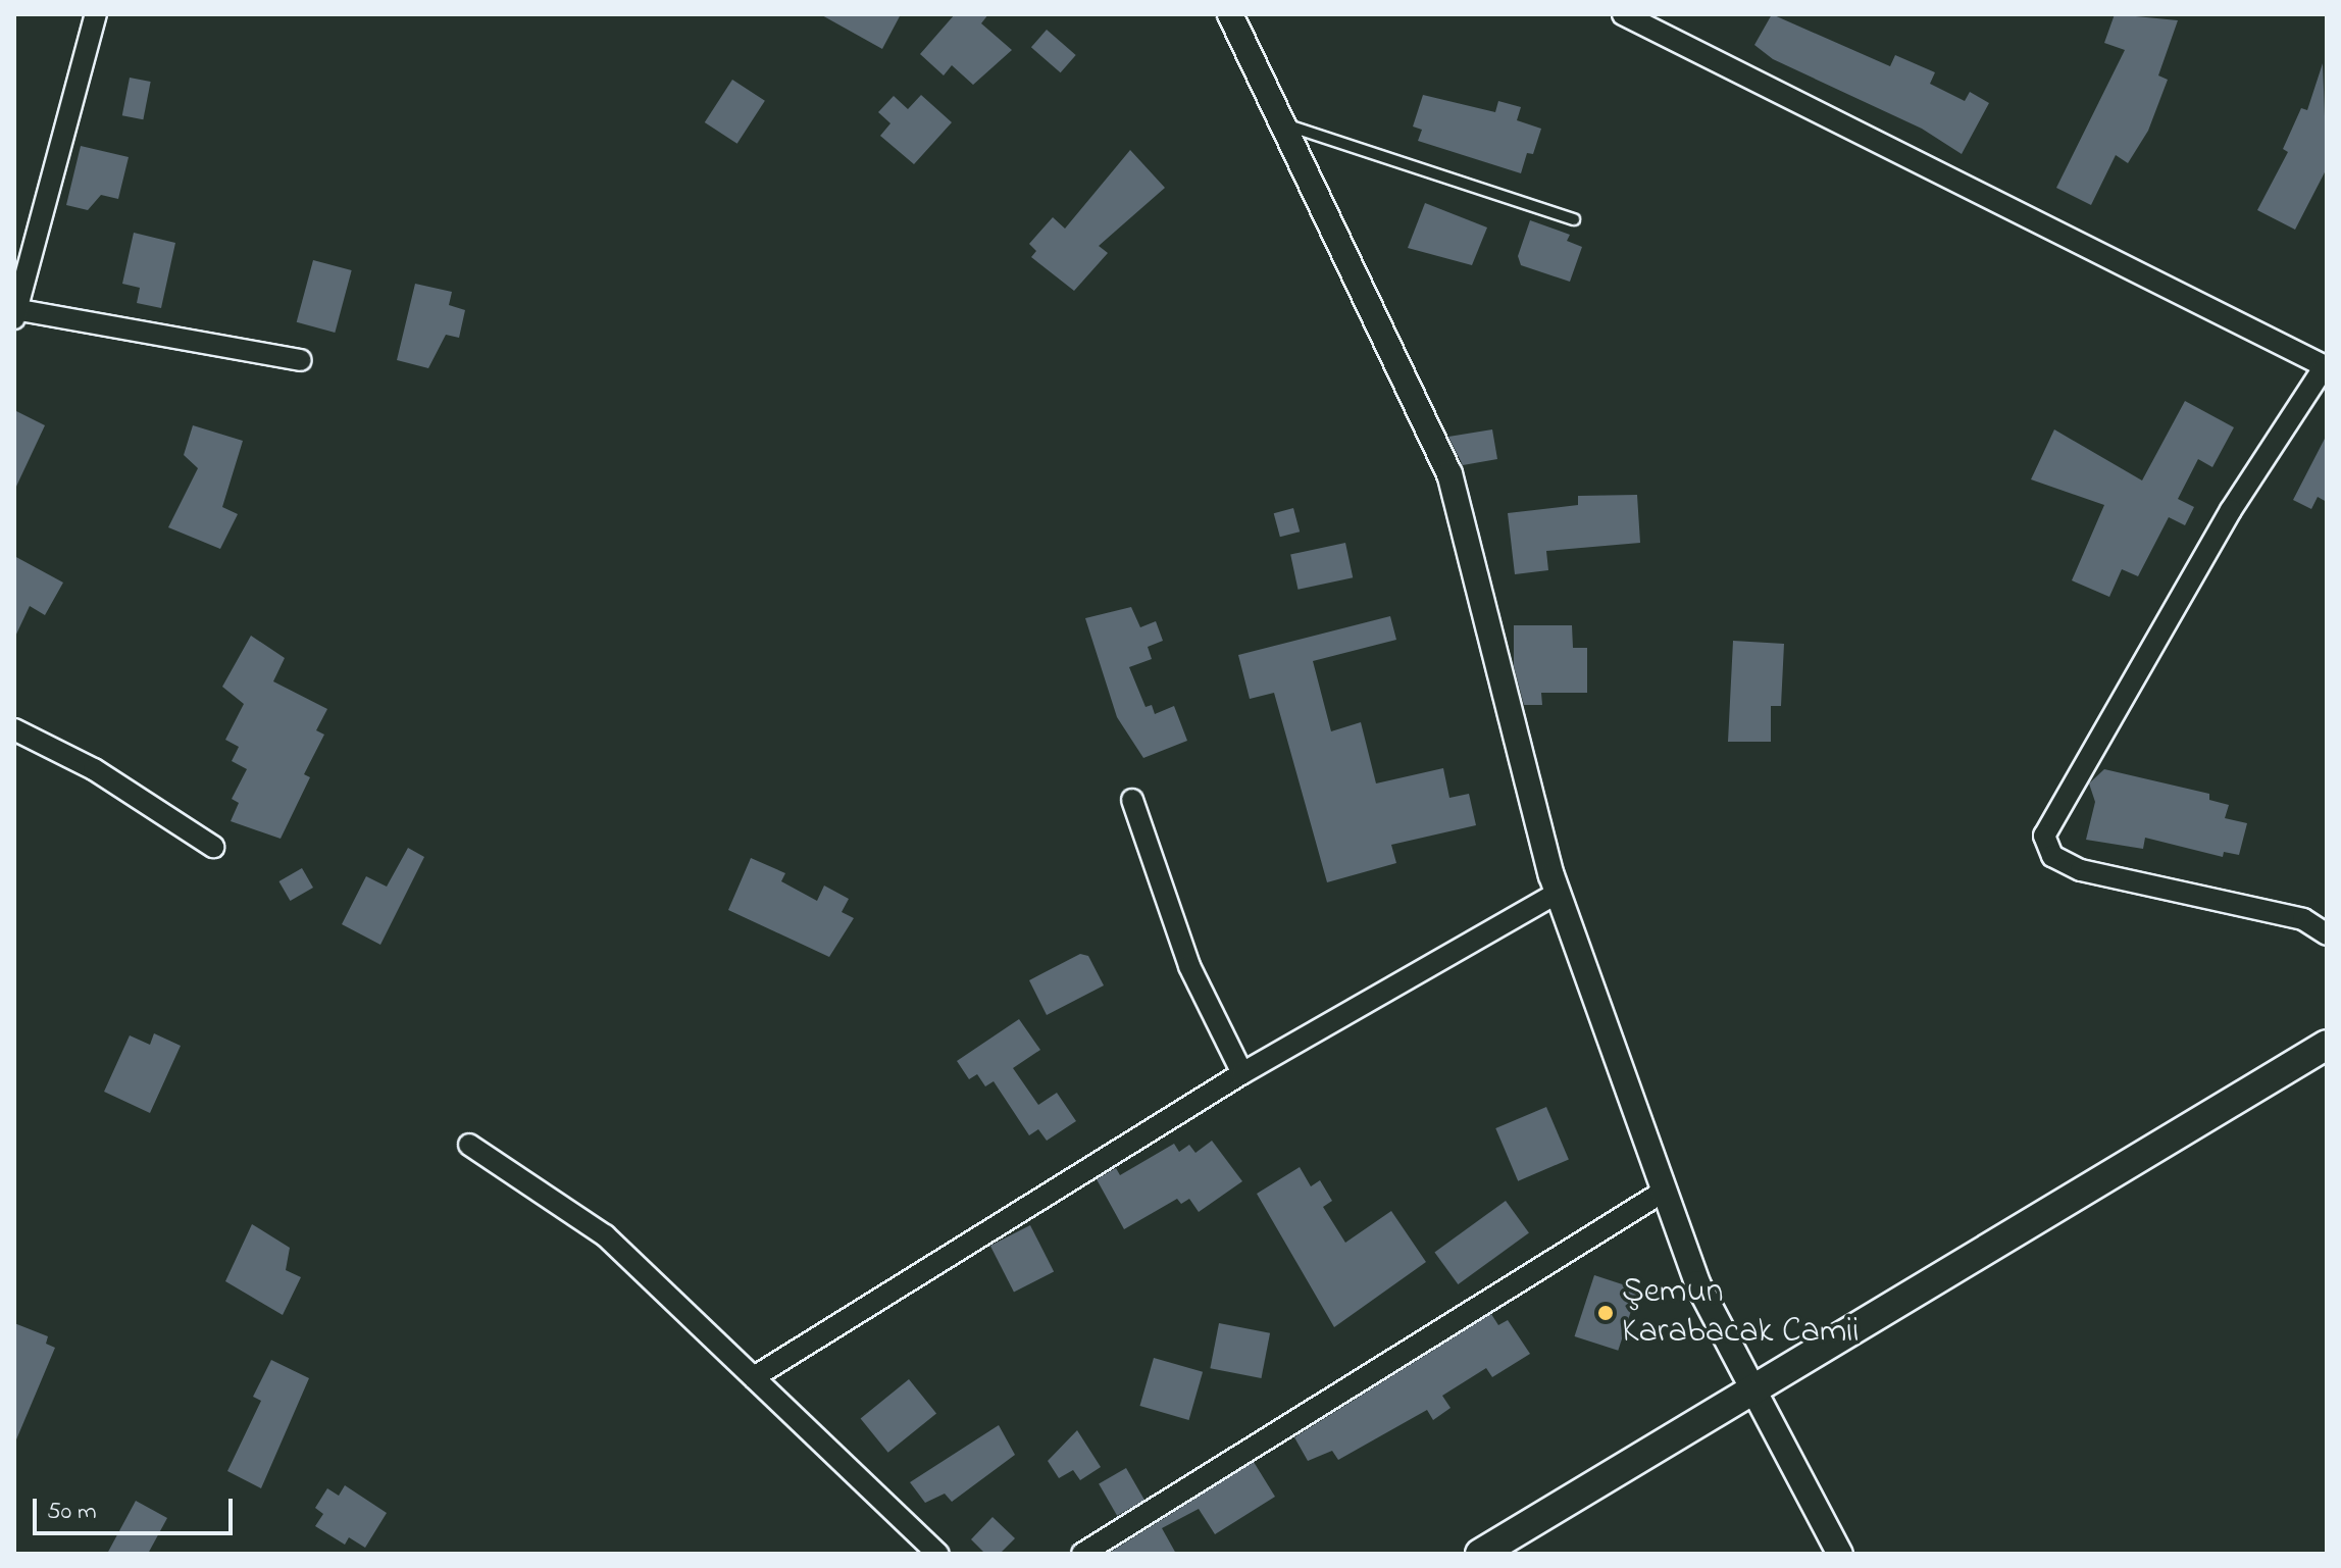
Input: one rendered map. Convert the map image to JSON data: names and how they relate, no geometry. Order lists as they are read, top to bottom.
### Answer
{
  "places": ["Şemun Karabacak Camii"],
  "scale_bar": "50 m"
}
